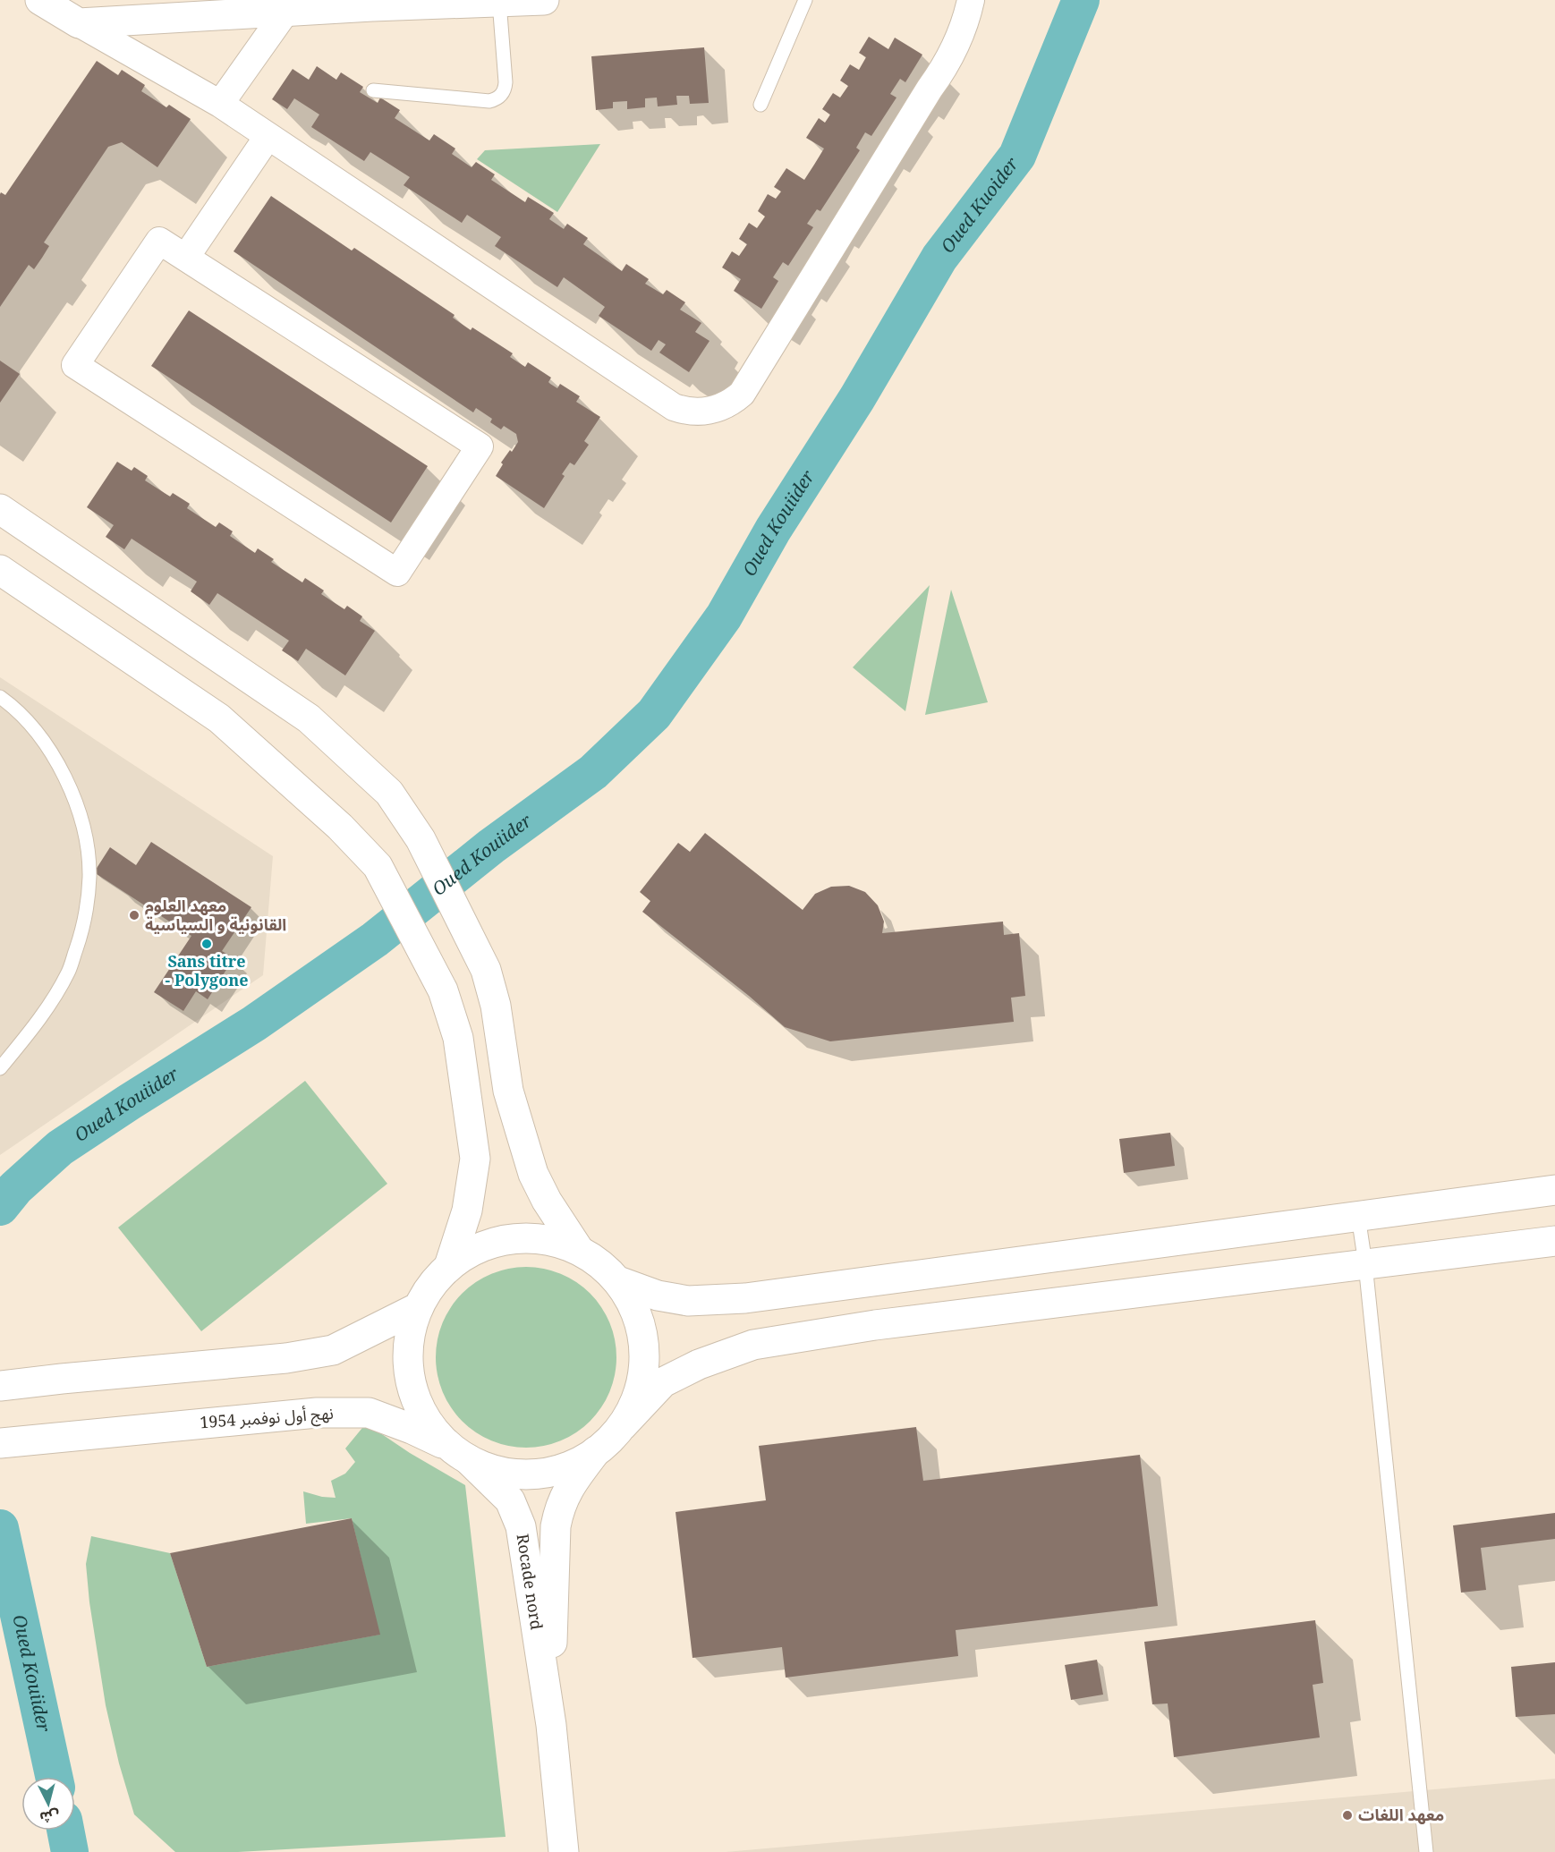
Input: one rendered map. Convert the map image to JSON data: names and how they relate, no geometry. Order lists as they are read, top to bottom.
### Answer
{
  "streets": {
    "main road": ["نهج أول نوفمبر 1954", "Rocade nord"]
  },
  "crossings": [
    ["نهج أول نوفمبر 1954", "Rocade nord"]
  ],
  "water": ["Oued Kuoider", "Oued Kouiider"],
  "places": ["معهد العلوم القانونية و السياسية", "Sans titre - Polygone", "معهد اللغات"],
  "north": "bottom"
}
